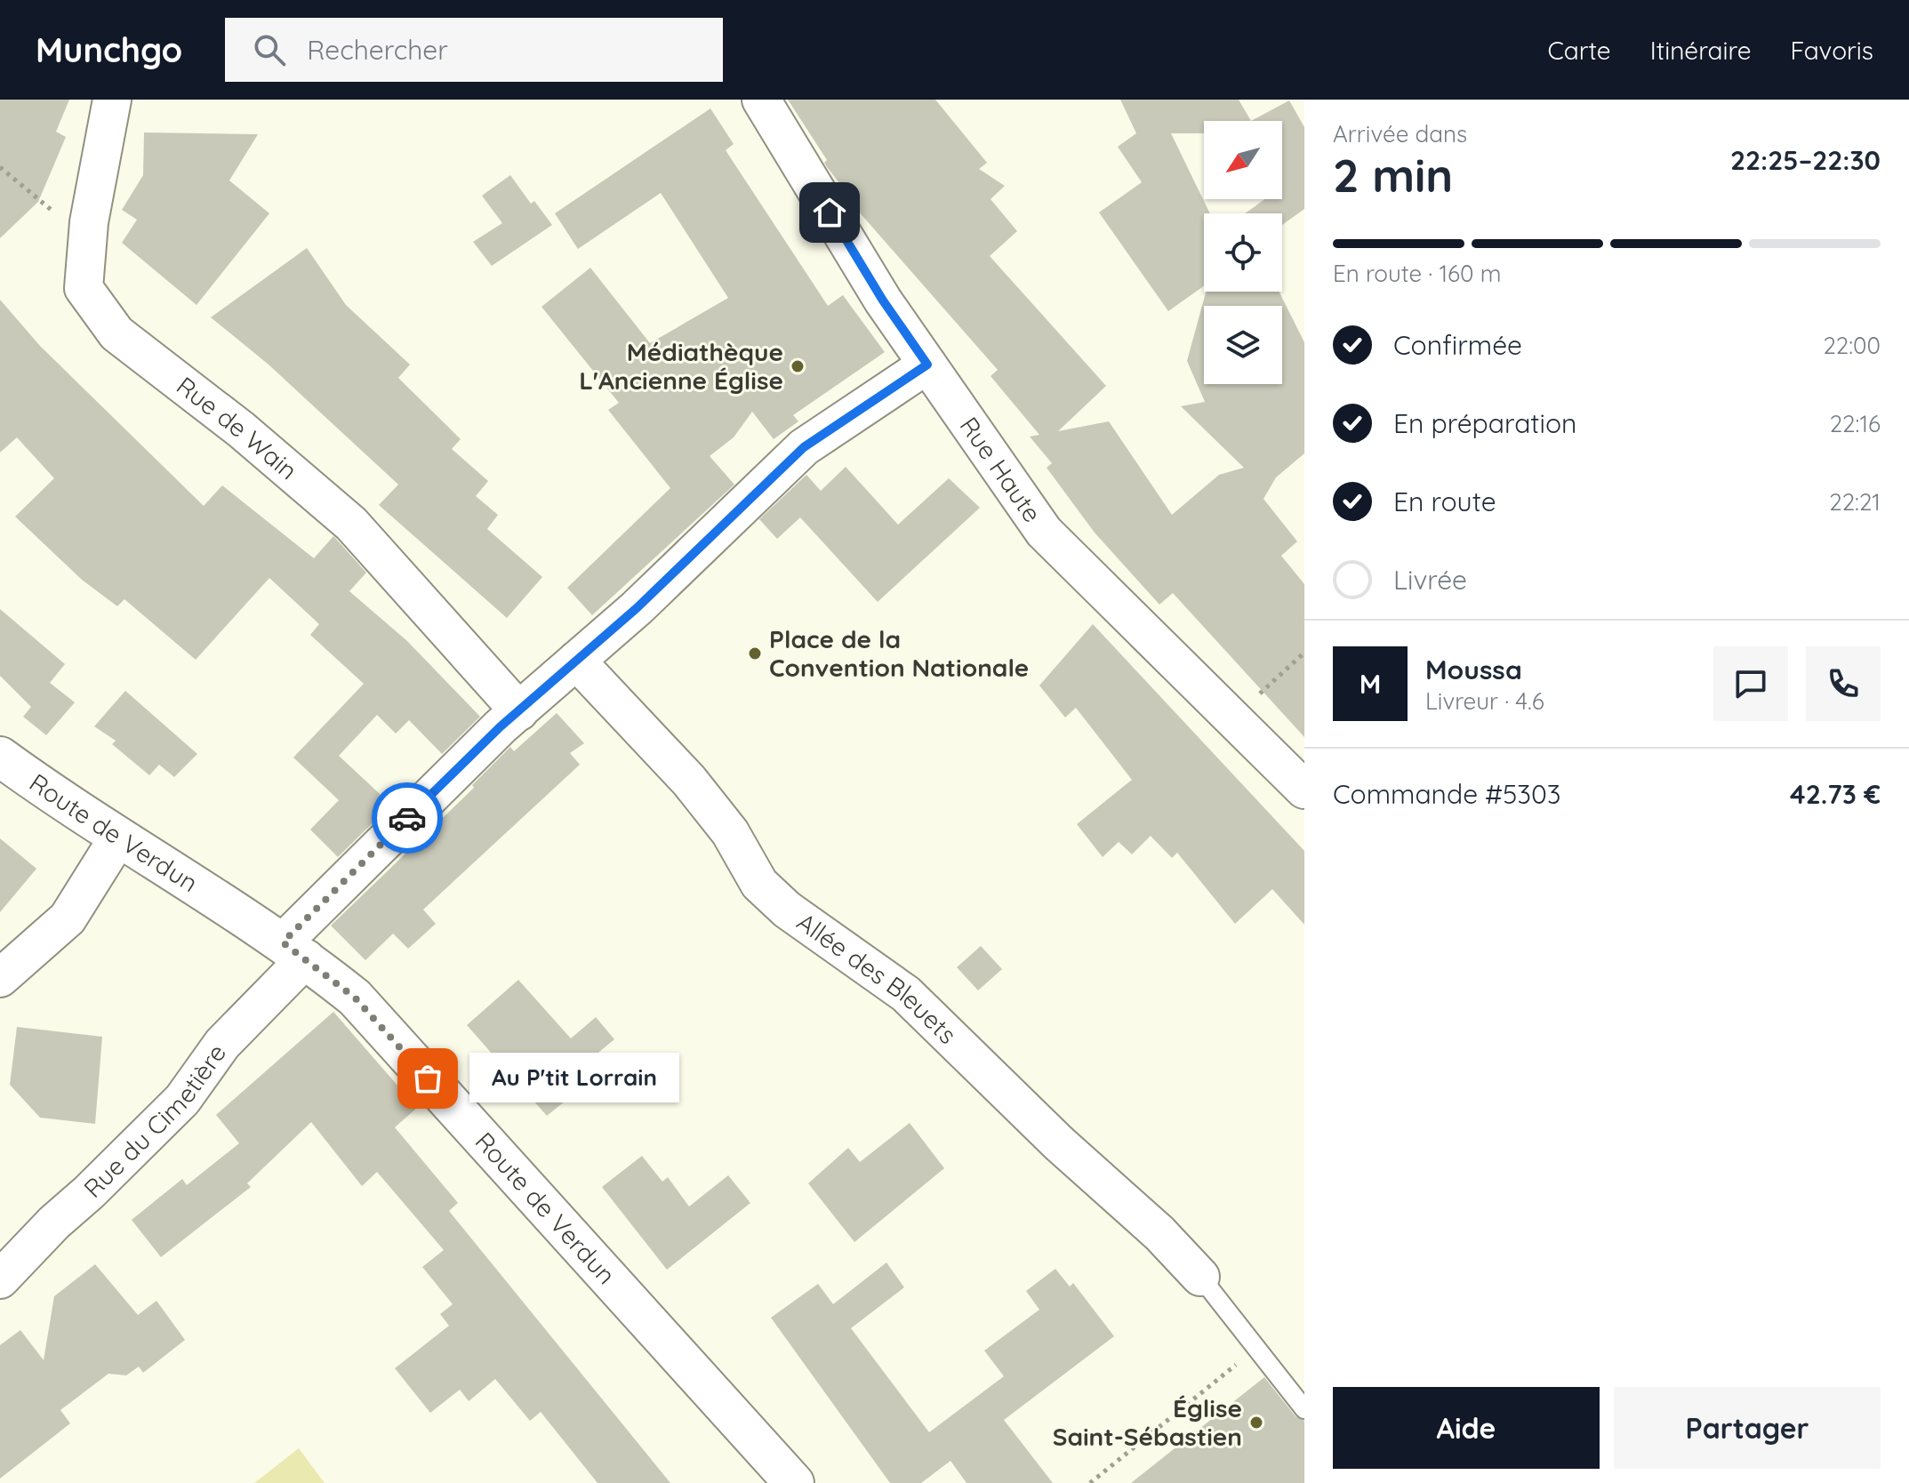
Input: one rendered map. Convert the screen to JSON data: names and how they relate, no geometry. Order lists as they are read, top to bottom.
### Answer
{
  "streets": {
    "main road": ["Route de Verdun"],
    "street": [
      "Rue de Wain",
      "Rue Haute",
      "Allée des Bleuets",
      "Rue du Cimetière"
    ]
  },
  "crossings": [
    ["Rue de Wain", "Rue du Cimetière"],
    ["Rue Haute", "Rue du Cimetière"],
    ["Route de Verdun", "Rue du Cimetière"],
    ["Allée des Bleuets", "Rue du Cimetière"]
  ],
  "places": [
    "Médiathèque L'Ancienne Église",
    "Place de la Convention Nationale",
    "Au P'tit Lorrain",
    "Église Saint-Sébastien"
  ],
  "north": "bottom left",
  "page": {
    "header": "Munchgo",
    "search": "Rechercher",
    "nav": ["Carte", "Itinéraire", "Favoris"],
    "heading": ["2 min", "Arrivée dans", "22:25–22:30"],
    "panel": [
      "Moussa",
      "Livreur · 4.6",
      "Commande #5303",
      "42.73 €"
    ],
    "bar": "En route · 160 m",
    "list": [
      ["Confirmée", "22:00"],
      ["En préparation", "22:16"],
      ["En route", "22:21"],
      "Livrée"
    ],
    "round": "M",
    "bubble": "Au P'tit Lorrain",
    "buttons": ["Aide", "Partager"]
  }
}
